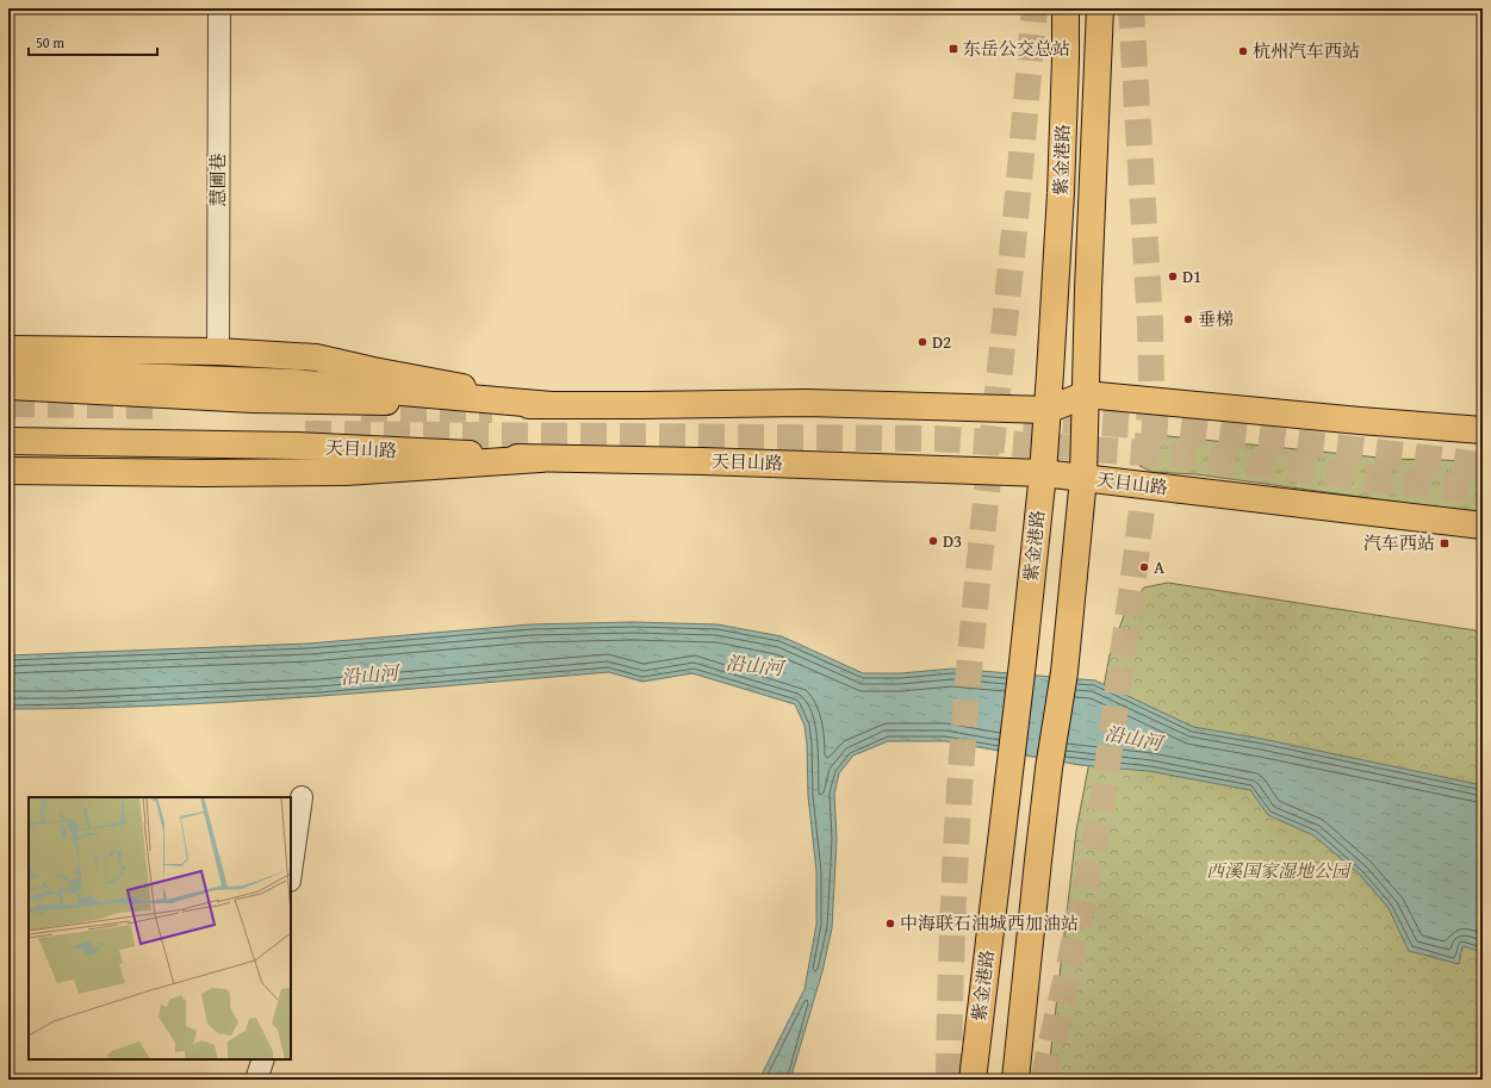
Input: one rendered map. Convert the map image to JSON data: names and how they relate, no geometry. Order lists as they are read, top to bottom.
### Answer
{
  "streets": {
    "main road": ["紫金港路", "天目山路"],
    "street": ["慧圃巷"]
  },
  "crossings": [
    ["紫金港路", "天目山路"]
  ],
  "water": ["沿山河"],
  "parks": ["西溪国家湿地公园"],
  "places": {
    "transit": ["东岳公交总站", "汽车西站"],
    "other": [
      "杭州汽车西站",
      "D1",
      "垂梯",
      "D2",
      "D3",
      "A",
      "中海联石油城西加油站"
    ]
  },
  "scale_bar": "50 m"
}
